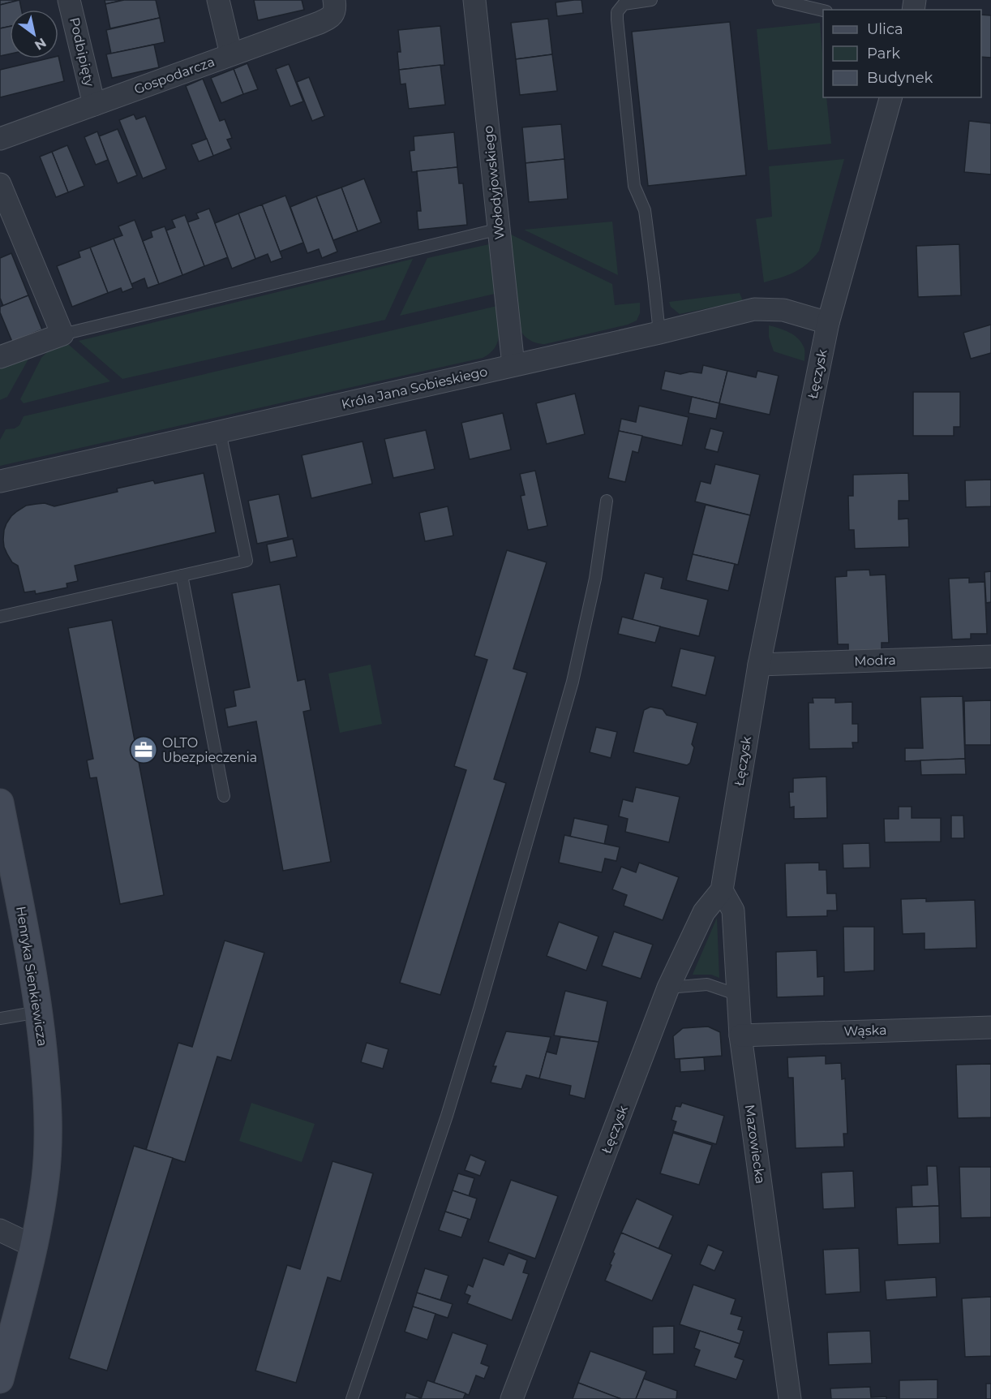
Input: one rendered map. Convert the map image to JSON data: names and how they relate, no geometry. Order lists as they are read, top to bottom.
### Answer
{
  "streets": {
    "street": [
      "Podbipięty",
      "Gospodarcza",
      "Wołodyjowskiego",
      "Łęczysk",
      "Króla Jana Sobieskiego",
      "Modra",
      "Henryka Sienkiewicza",
      "Wąska",
      "Mazowiecka"
    ]
  },
  "crossings": [
    ["Podbipięty", "Gospodarcza"],
    ["Wołodyjowskiego", "Króla Jana Sobieskiego"],
    ["Łęczysk", "Króla Jana Sobieskiego"],
    ["Łęczysk", "Modra"],
    ["Łęczysk", "Mazowiecka"],
    ["Wąska", "Mazowiecka"]
  ],
  "places": {
    "office": ["OLTO Ubezpieczenia"]
  },
  "legend": ["Ulica", "Park", "Budynek"],
  "north": "bottom right"
}
